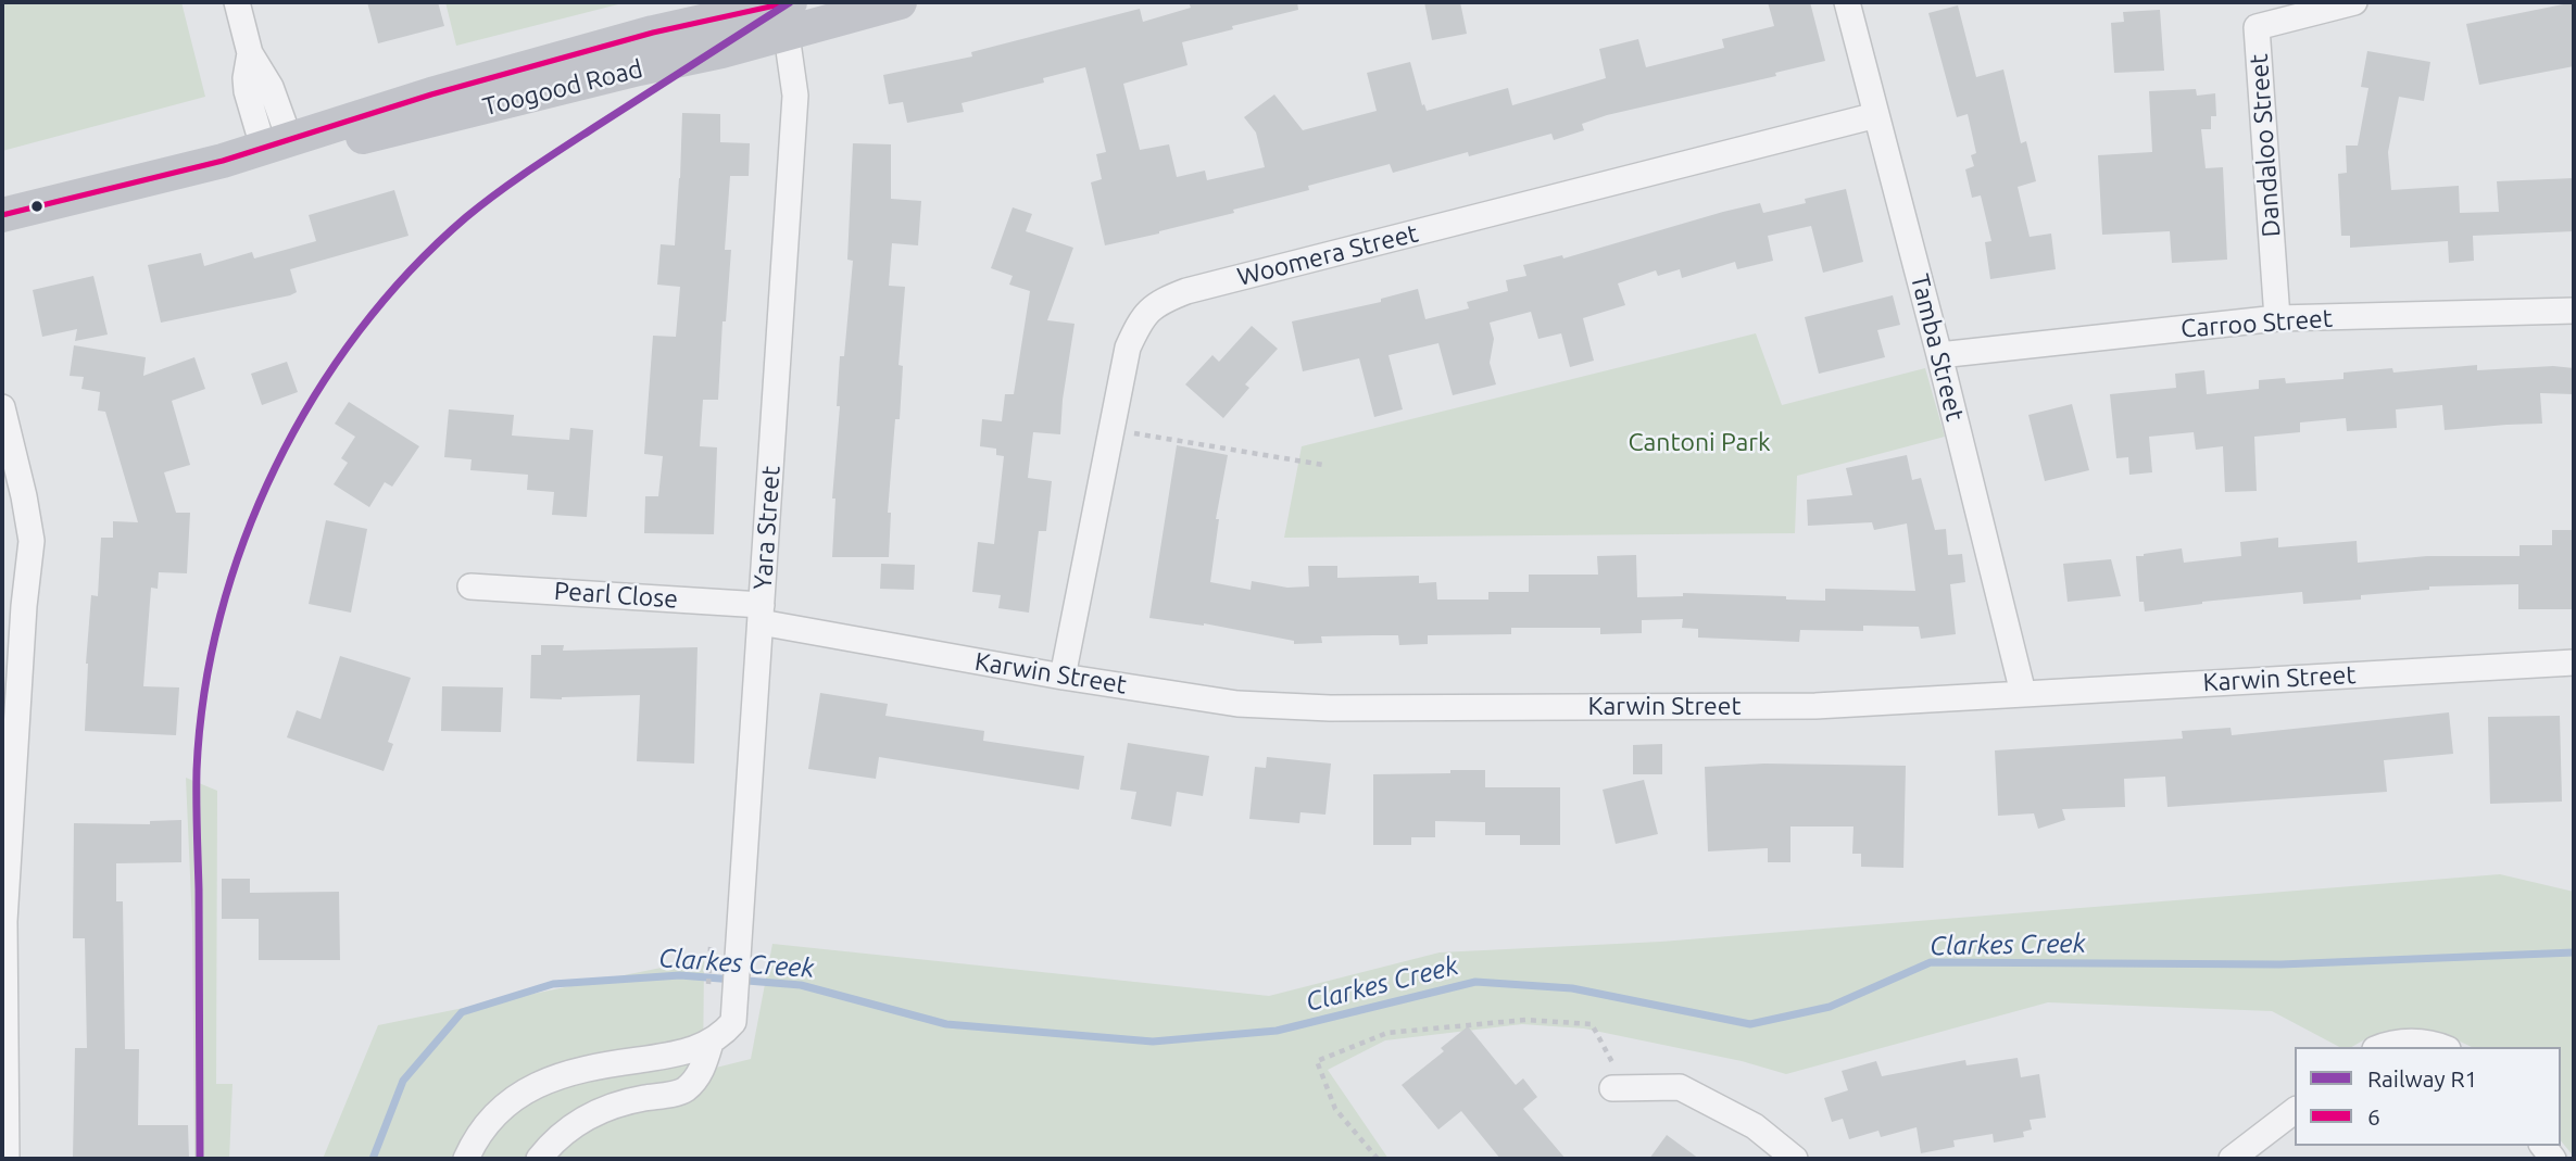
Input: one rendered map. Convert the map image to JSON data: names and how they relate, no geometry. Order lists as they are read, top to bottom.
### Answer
{
  "streets": {
    "street": [
      "Toogood Road",
      "Dandaloo Street",
      "Woomera Street",
      "Carroo Street",
      "Tamba Street",
      "Yara Street",
      "Pearl Close",
      "Karwin Street"
    ]
  },
  "crossings": [
    ["Toogood Road", "Yara Street"],
    ["Dandaloo Street", "Carroo Street"],
    ["Woomera Street", "Tamba Street"],
    ["Woomera Street", "Karwin Street"],
    ["Carroo Street", "Tamba Street"],
    ["Tamba Street", "Karwin Street"],
    ["Yara Street", "Pearl Close"],
    ["Yara Street", "Karwin Street"],
    ["Pearl Close", "Karwin Street"]
  ],
  "water": ["Clarkes Creek"],
  "parks": ["Cantoni Park"],
  "lines": ["rail line R1", "transit line 6"],
  "legend": ["Railway R1", "6"]
}
